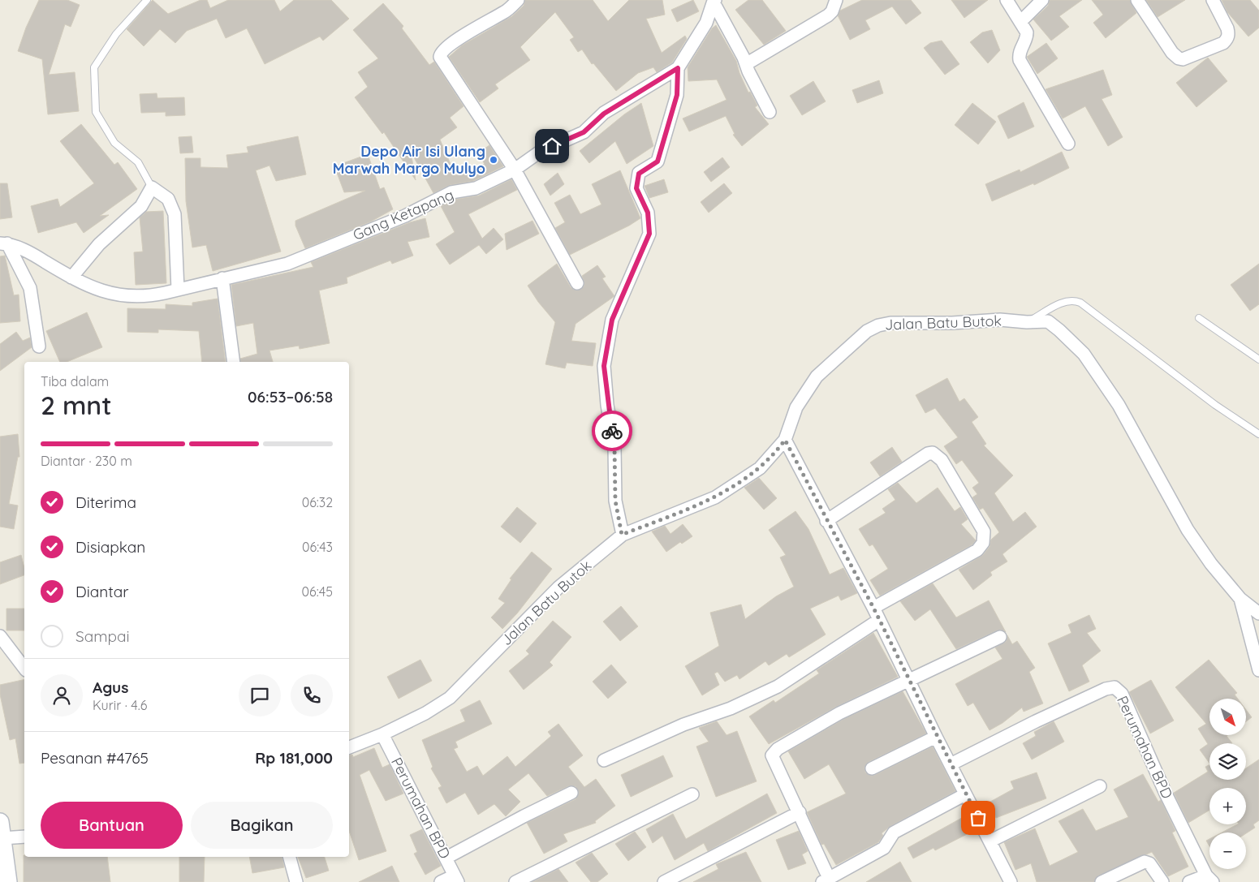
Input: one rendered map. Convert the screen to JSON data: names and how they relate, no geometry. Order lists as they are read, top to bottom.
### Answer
{
  "streets": {
    "street": ["Gang Ketapang", "Jalan Batu Butok", "Perumahan BPD"]
  },
  "crossings": [
    ["Jalan Batu Butok", "Perumahan BPD"]
  ],
  "places": ["Depo Air Isi Ulang Marwah Margo Mulyo"],
  "north": "bottom right",
  "page": {
    "heading": ["2 mnt", "Tiba dalam", "06:53–06:58"],
    "panel": [
      "Agus",
      "Kurir · 4.6",
      "Pesanan #4765",
      "Rp 181,000"
    ],
    "bar": "Diantar · 230 m",
    "list": [
      ["Diterima", "06:32"],
      ["Disiapkan", "06:43"],
      ["Diantar", "06:45"],
      "Sampai"
    ],
    "map_buttons": ["+", "−"],
    "buttons": ["Bantuan", "Bagikan"]
  }
}
